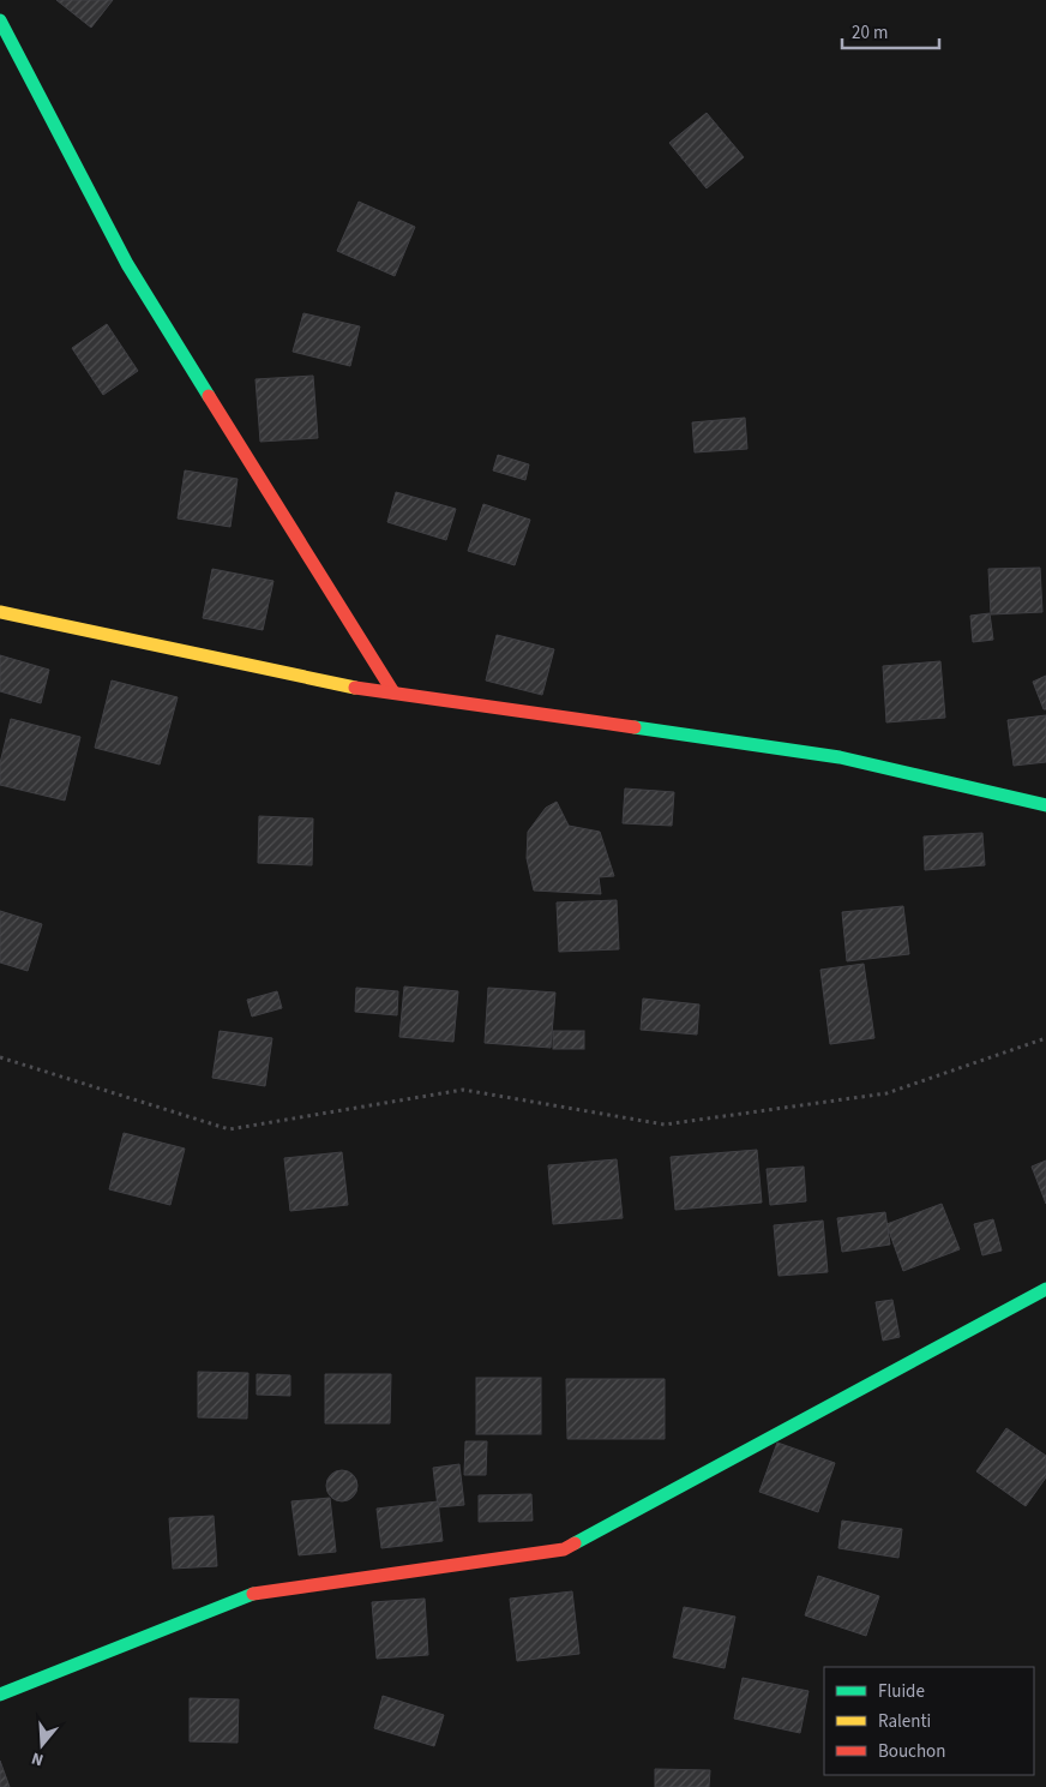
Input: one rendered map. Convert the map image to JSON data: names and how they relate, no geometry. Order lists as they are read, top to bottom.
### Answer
{
  "legend": ["Fluide", "Ralenti", "Bouchon"],
  "scale_bar": "20 m",
  "north": "bottom"
}
